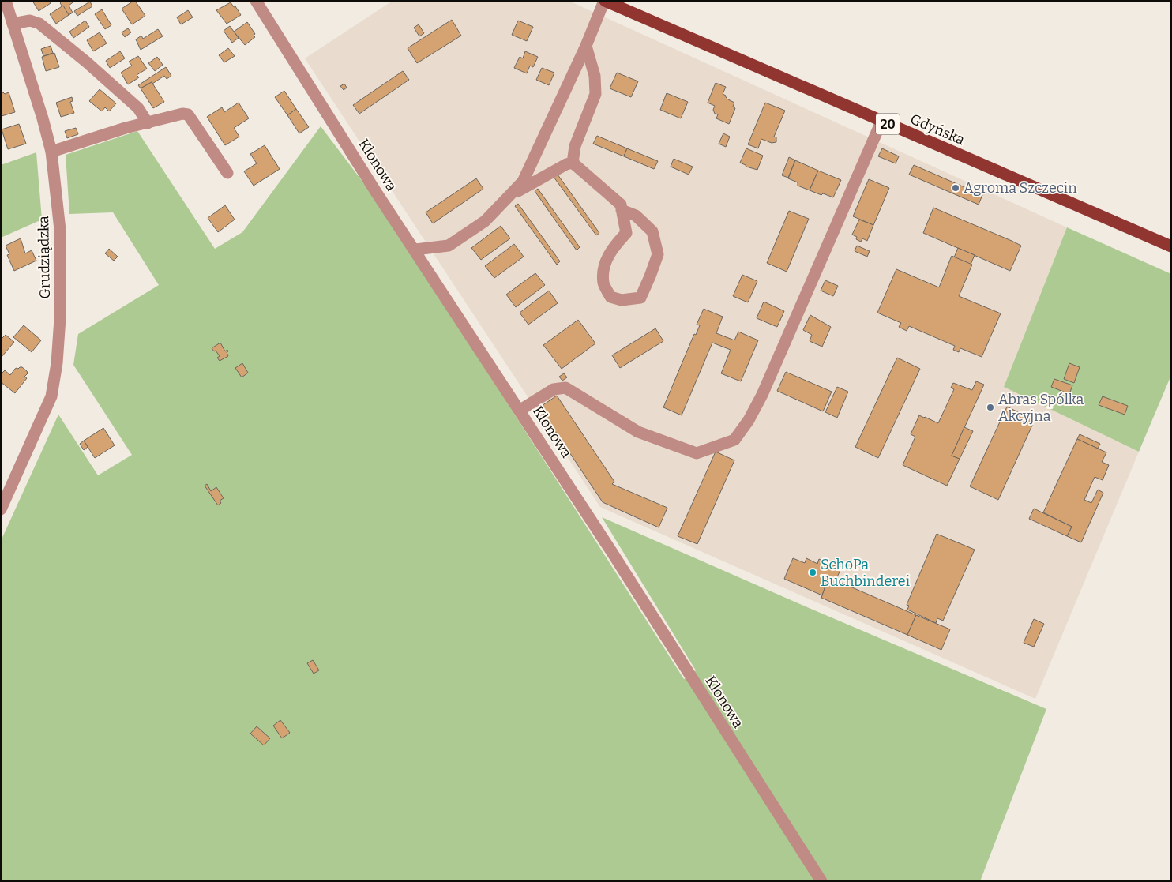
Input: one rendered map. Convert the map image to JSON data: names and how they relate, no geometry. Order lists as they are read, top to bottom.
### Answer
{
  "streets": {
    "main road": ["20", "Gdyńska"],
    "street": ["Klonowa", "Grudziądzka"]
  },
  "places": ["Agroma Szczecin", "Abras Spólka Akcyjna", "SchoPa Buchbinderei"]
}
